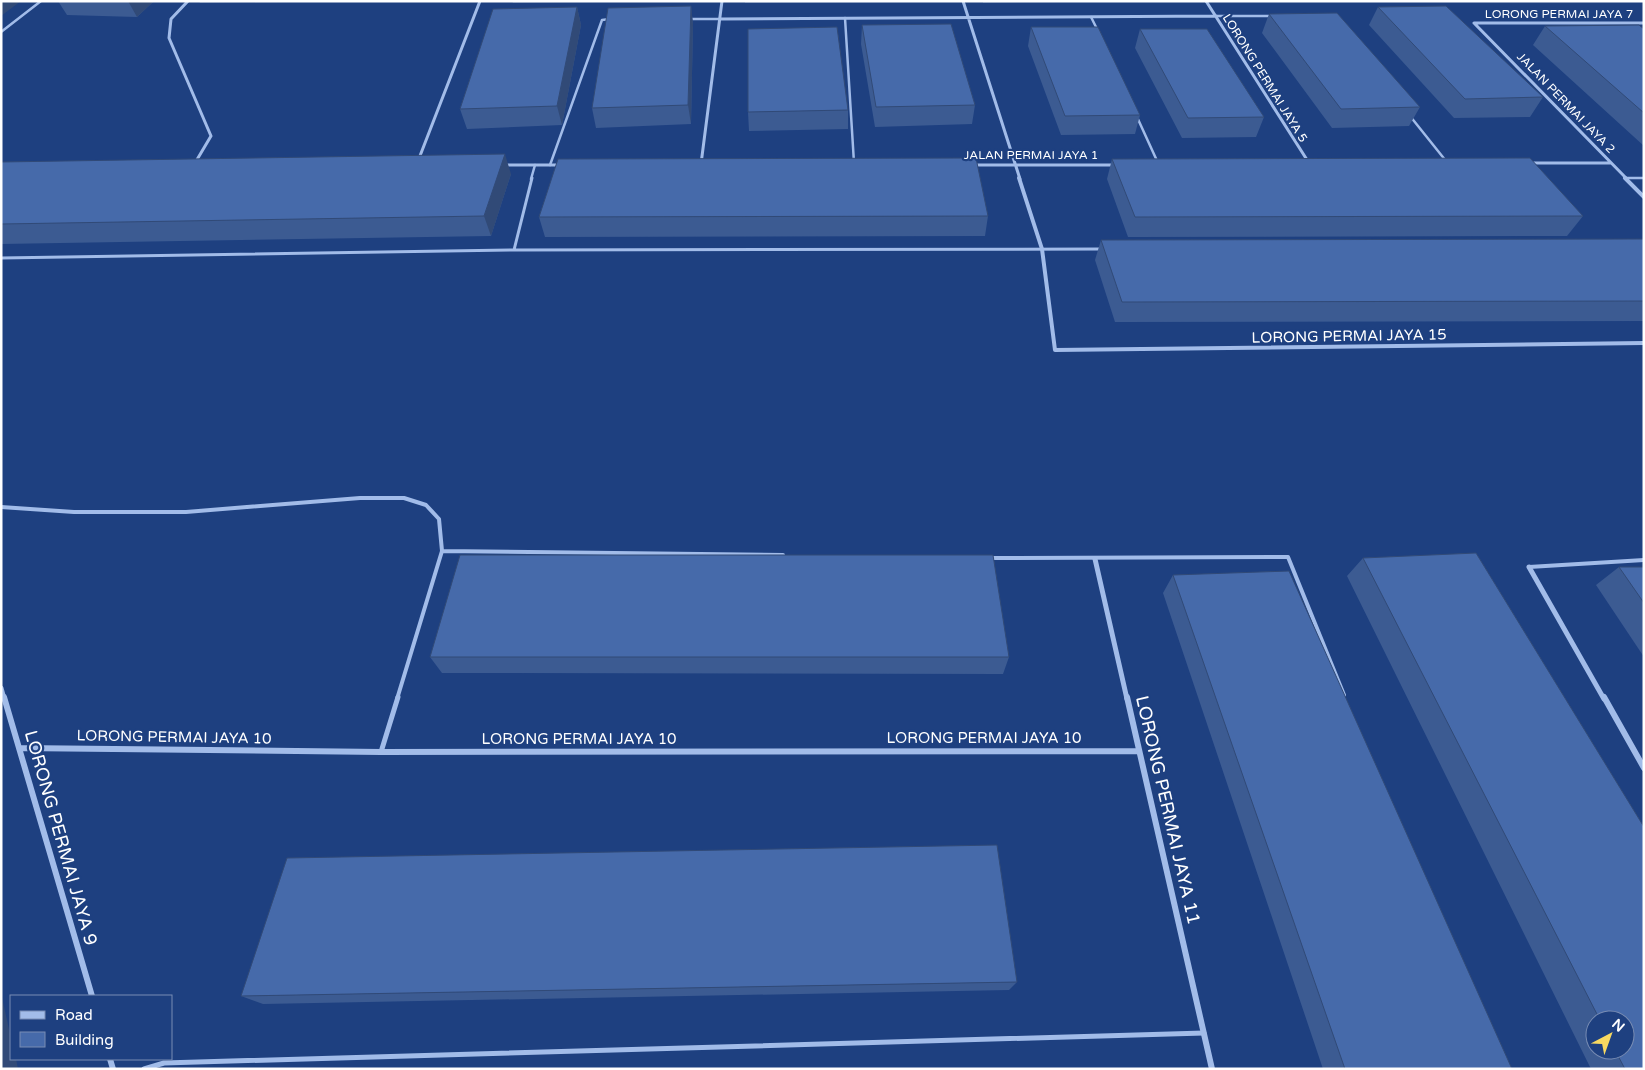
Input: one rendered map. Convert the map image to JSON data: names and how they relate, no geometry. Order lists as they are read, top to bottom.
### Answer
{
  "streets": {
    "street": [
      "LORONG PERMAI JAYA 7",
      "LORONG PERMAI JAYA 5",
      "JALAN PERMAI JAYA 2",
      "JALAN PERMAI JAYA 1",
      "LORONG PERMAI JAYA 15",
      "LORONG PERMAI JAYA 10",
      "LORONG PERMAI JAYA 11",
      "LORONG PERMAI JAYA 9"
    ]
  },
  "crossings": [
    ["LORONG PERMAI JAYA 7", "JALAN PERMAI JAYA 2"],
    ["LORONG PERMAI JAYA 10", "LORONG PERMAI JAYA 11"],
    ["LORONG PERMAI JAYA 10", "LORONG PERMAI JAYA 9"]
  ],
  "legend": ["Road", "Building"],
  "north": "top right"
}
